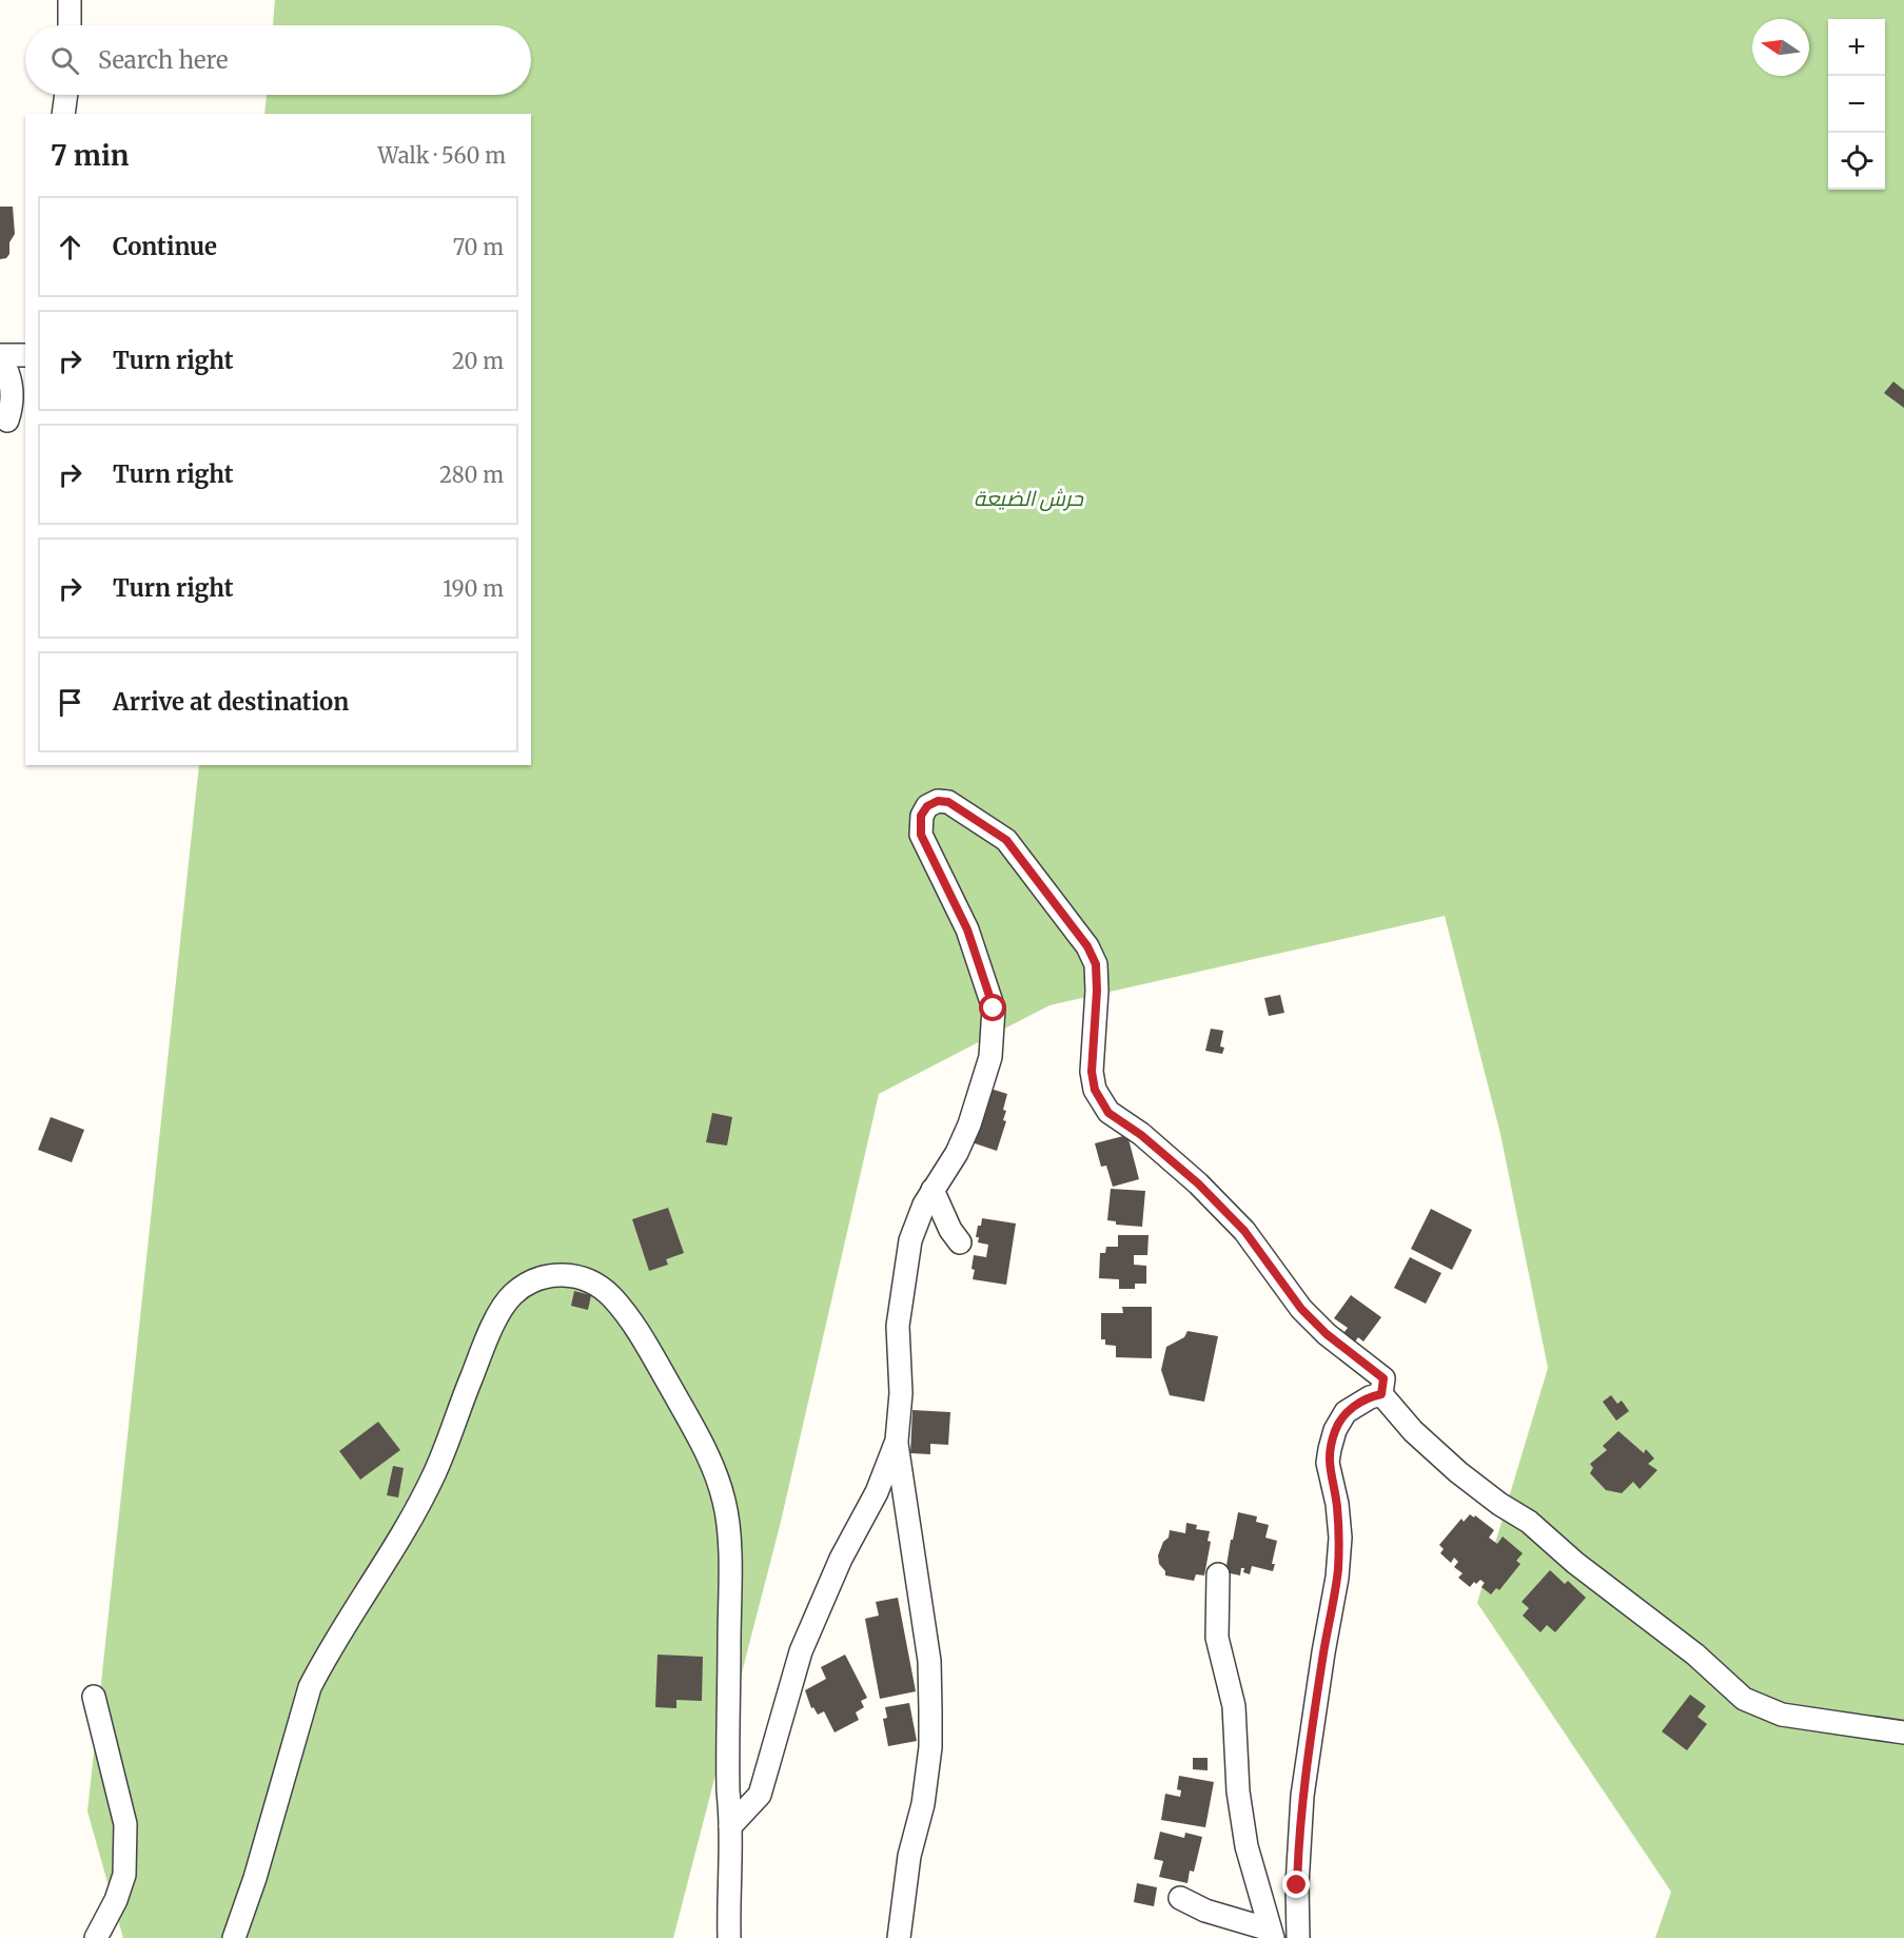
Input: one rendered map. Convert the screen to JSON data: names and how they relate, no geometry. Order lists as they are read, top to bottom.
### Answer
{
  "parks": ["حرش الضيعة"],
  "north": "left",
  "page": {
    "map_buttons": ["+", "−"],
    "search": "Search here",
    "heading": ["7 min", "Walk · 560 m"],
    "list": [
      ["Continue", "70 m"],
      ["Turn right", "20 m"],
      ["Turn right", "280 m"],
      ["Turn right", "190 m"],
      "Arrive at destination"
    ]
  }
}
